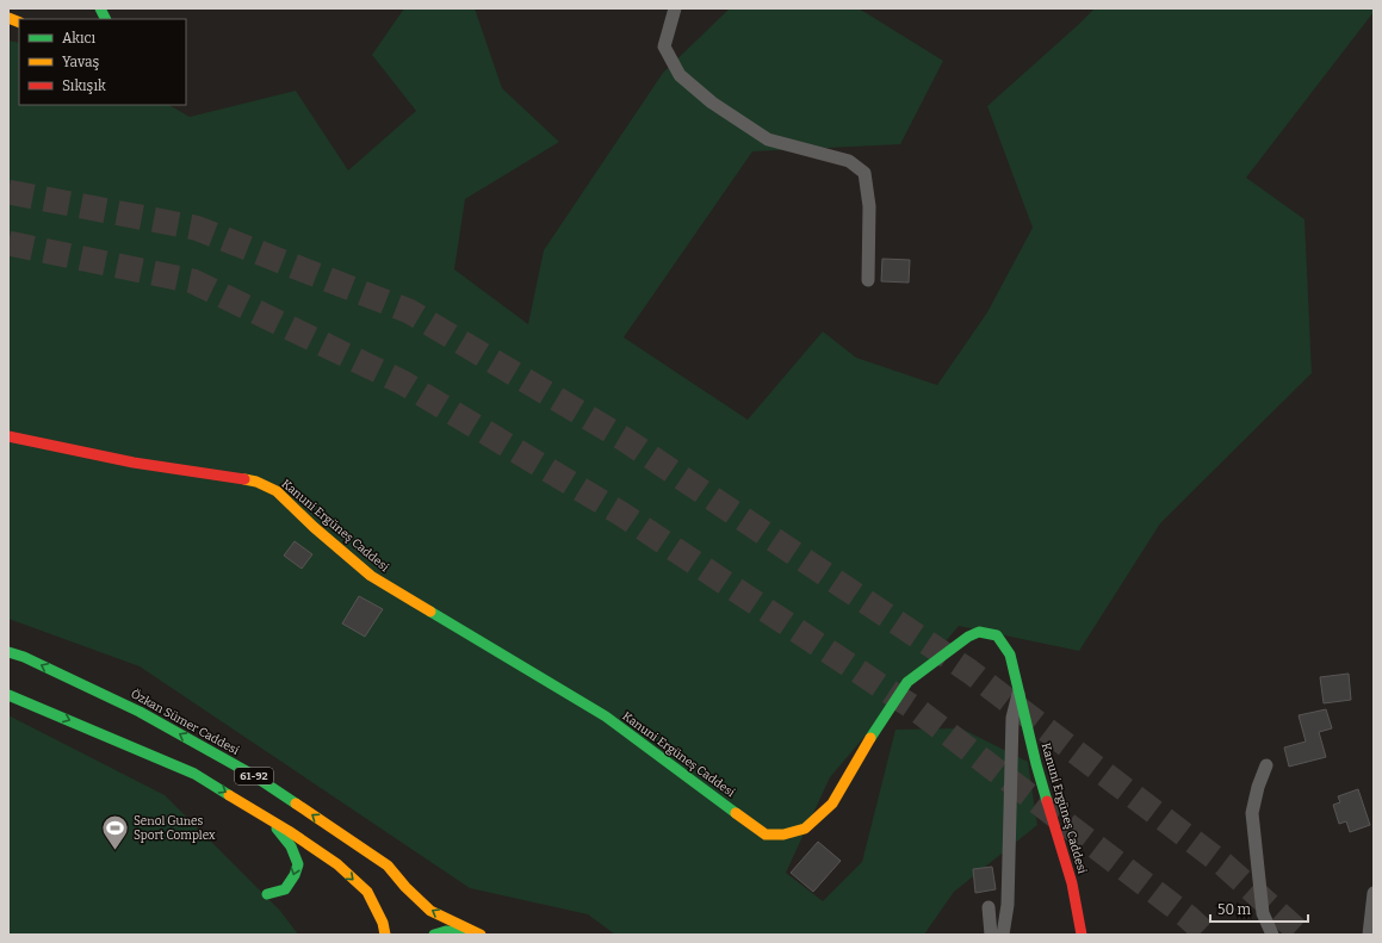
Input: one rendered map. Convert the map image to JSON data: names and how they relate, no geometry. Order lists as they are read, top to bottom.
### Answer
{
  "streets": {
    "street": ["Kanuni Ergüneş Caddesi", "Özkan Sümer Caddesi", "61-92"]
  },
  "places": {
    "sports": ["Senol Gunes Sport Complex"]
  },
  "legend": ["Akıcı", "Yavaş", "Sıkışık"],
  "scale_bar": "50 m"
}
